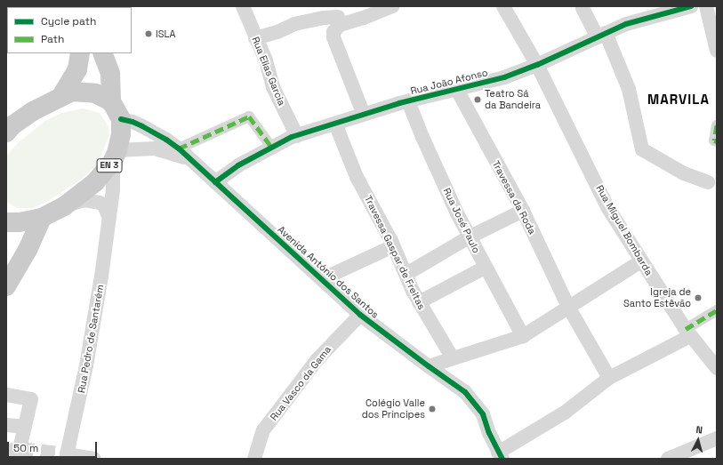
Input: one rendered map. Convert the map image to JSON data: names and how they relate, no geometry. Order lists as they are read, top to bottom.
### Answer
{
  "streets": {
    "main road": ["EN 3"],
    "street": [
      "Rua Elias Garcia",
      "Rua João Afonso",
      "Travessa da Roda",
      "Rua José Paulo",
      "Rua Miguel Bombarda",
      "Travessa Gaspar de Freitas",
      "Avenida António dos Santos",
      "Rua Pedro de Santarém",
      "Rua Vasco da Gama"
    ]
  },
  "crossings": [
    ["Rua Elias Garcia", "Rua João Afonso"],
    ["Rua João Afonso", "Travessa da Roda"],
    ["Rua João Afonso", "Rua José Paulo"],
    ["Rua João Afonso", "Rua Miguel Bombarda"],
    ["Rua João Afonso", "Travessa Gaspar de Freitas"],
    ["Rua João Afonso", "Avenida António dos Santos"],
    ["EN 3", "Avenida António dos Santos"],
    ["EN 3", "Rua Pedro de Santarém"],
    ["Avenida António dos Santos", "Rua Pedro de Santarém"],
    ["Avenida António dos Santos", "Rua Vasco da Gama"]
  ],
  "districts": ["MARVILA"],
  "places": [
    "ISLA",
    "Teatro Sá da Bandeira",
    "Igreja de Santo Estêvão",
    "Colégio Valle dos Príncipes"
  ],
  "legend": ["Cycle path", "Path"],
  "scale_bar": "50 m",
  "north": "top"
}
